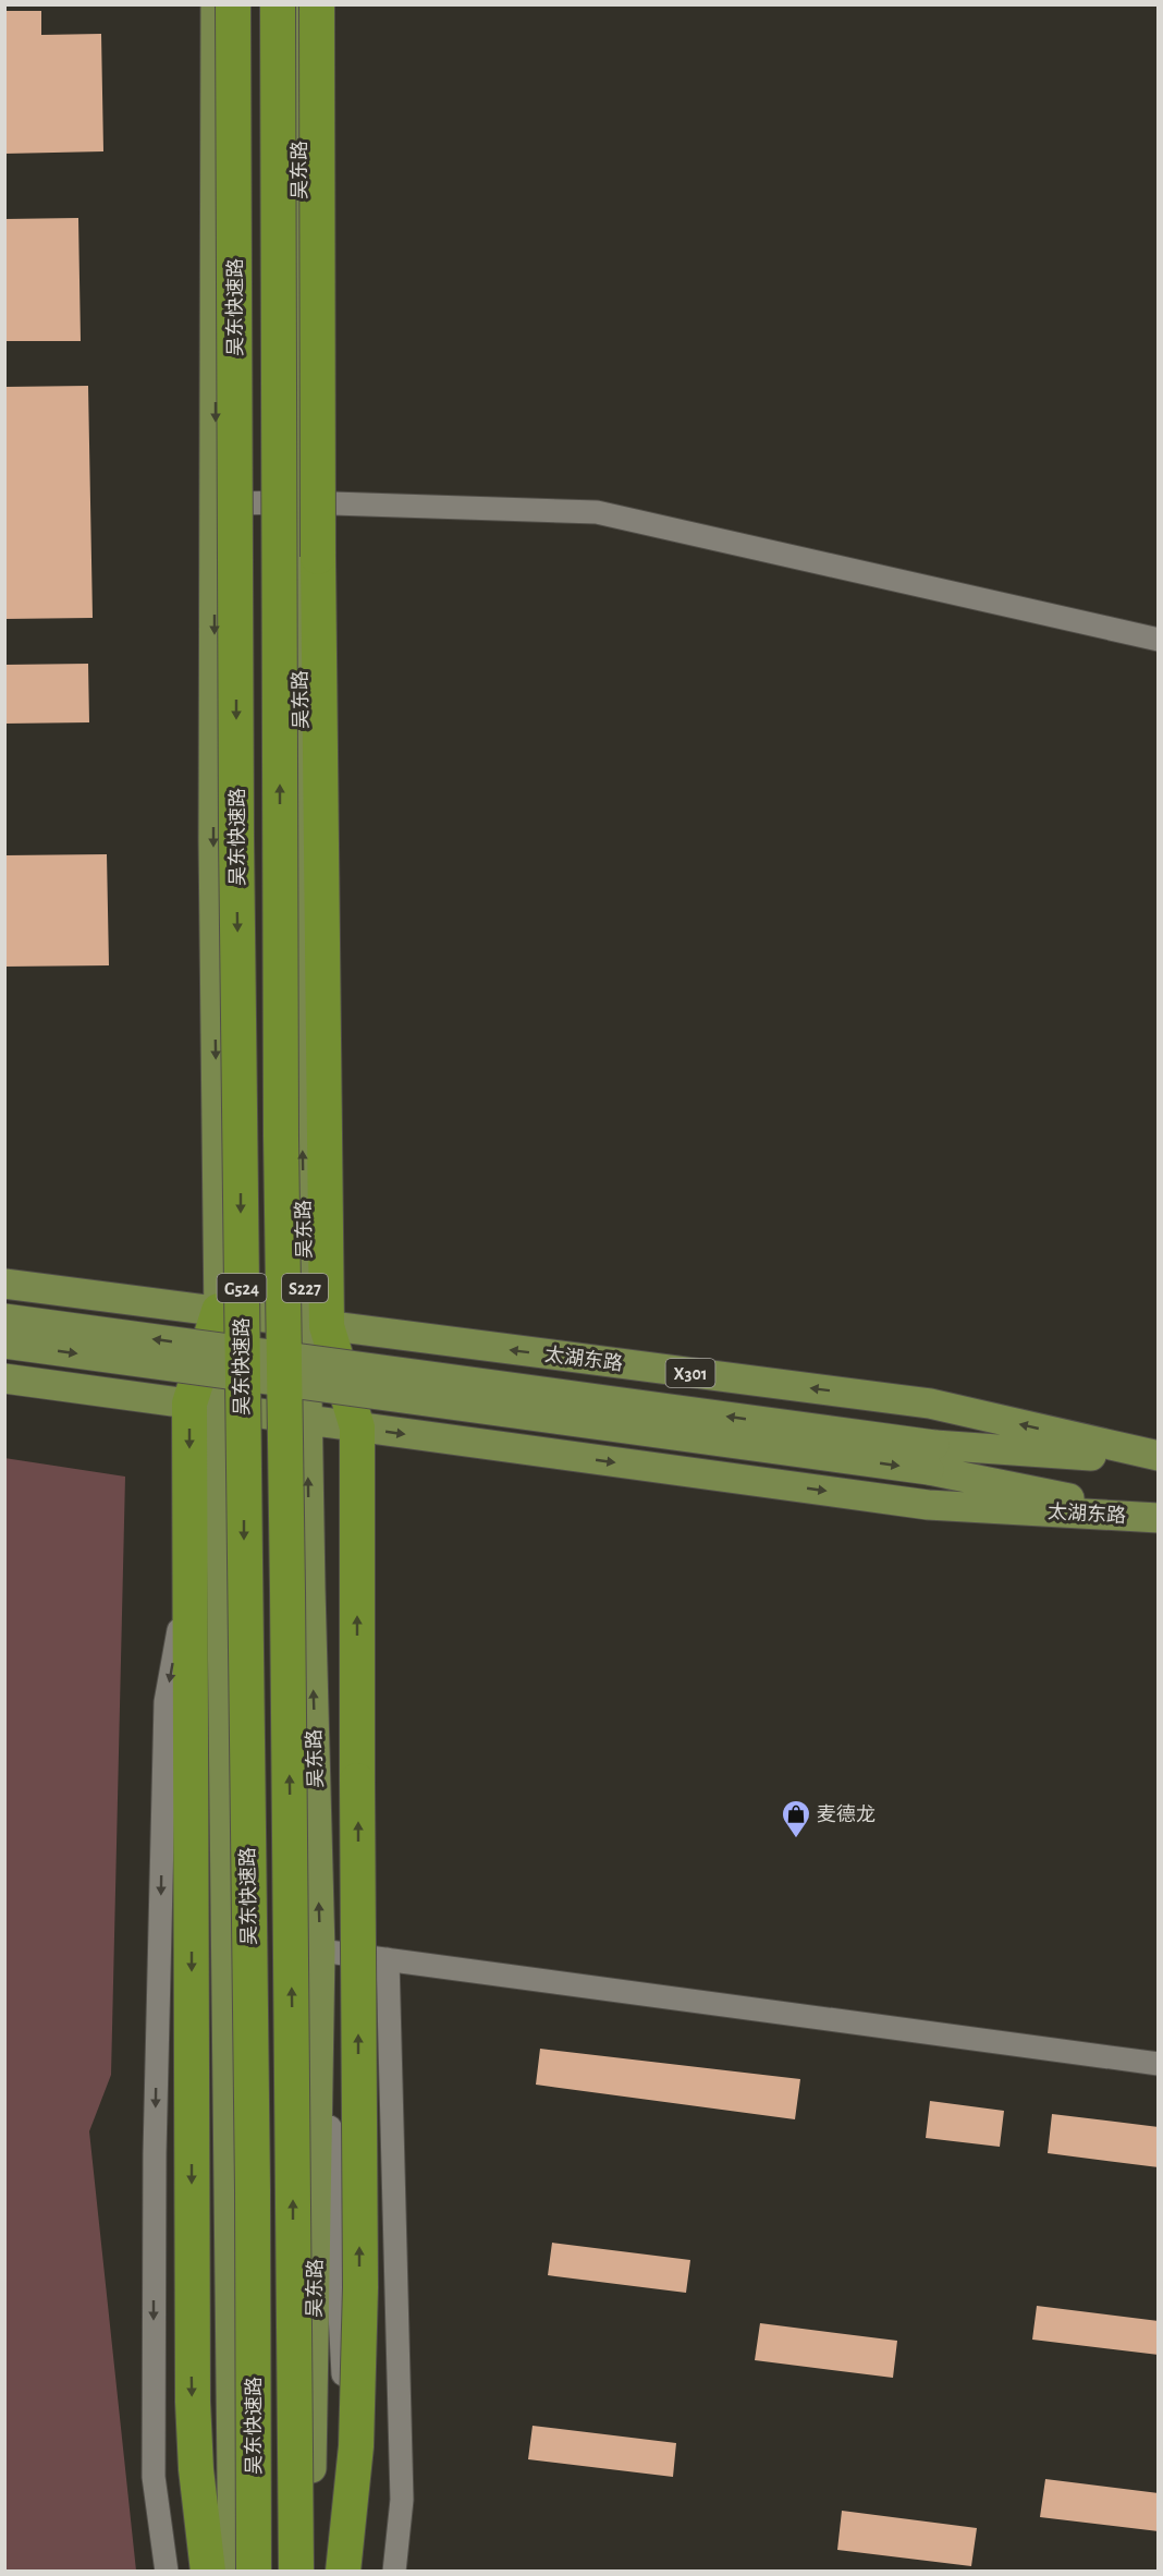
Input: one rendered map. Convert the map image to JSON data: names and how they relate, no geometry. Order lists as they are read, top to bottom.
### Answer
{
  "streets": {
    "highway": ["吴东快速路", "G524"],
    "main road": [
      "吴东路",
      "S227",
      "太湖东路",
      "X301"
    ]
  },
  "crossings": [
    ["吴东路", "太湖东路"]
  ],
  "places": {
    "shop": ["麦德龙"]
  }
}
